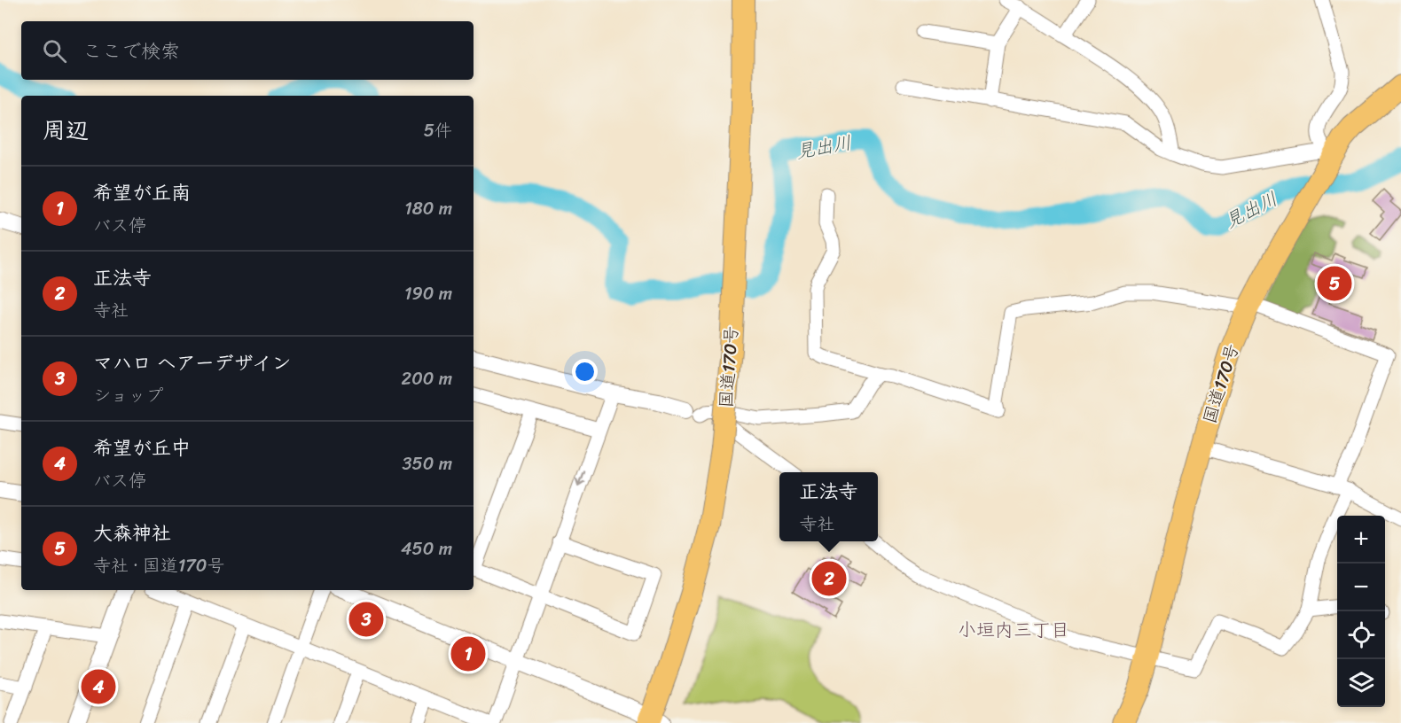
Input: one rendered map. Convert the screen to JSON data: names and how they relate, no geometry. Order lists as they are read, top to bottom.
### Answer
{
  "streets": {
    "highway": ["国道170号"]
  },
  "districts": ["小垣内三丁目"],
  "water": ["見出川"],
  "page": {
    "search": "ここで検索",
    "heading": ["周辺", "5件"],
    "list": [
      {
        "mark": "1",
        "name": "希望が丘南",
        "note": "バス停",
        "value": "180 m"
      },
      {
        "mark": "2",
        "name": "正法寺",
        "note": "寺社",
        "value": "190 m"
      },
      {
        "mark": "3",
        "name": "マハロ ヘアーデザイン",
        "note": "ショップ",
        "value": "200 m"
      },
      {
        "mark": "4",
        "name": "希望が丘中",
        "note": "バス停",
        "value": "350 m"
      },
      {
        "mark": "5",
        "name": "大森神社",
        "note": "寺社 · 国道170号",
        "value": "450 m"
      }
    ],
    "pins": [
      "5",
      "2",
      "3",
      "1",
      "4"
    ],
    "popup": ["正法寺", "寺社"],
    "map_buttons": ["+", "−"]
  }
}
